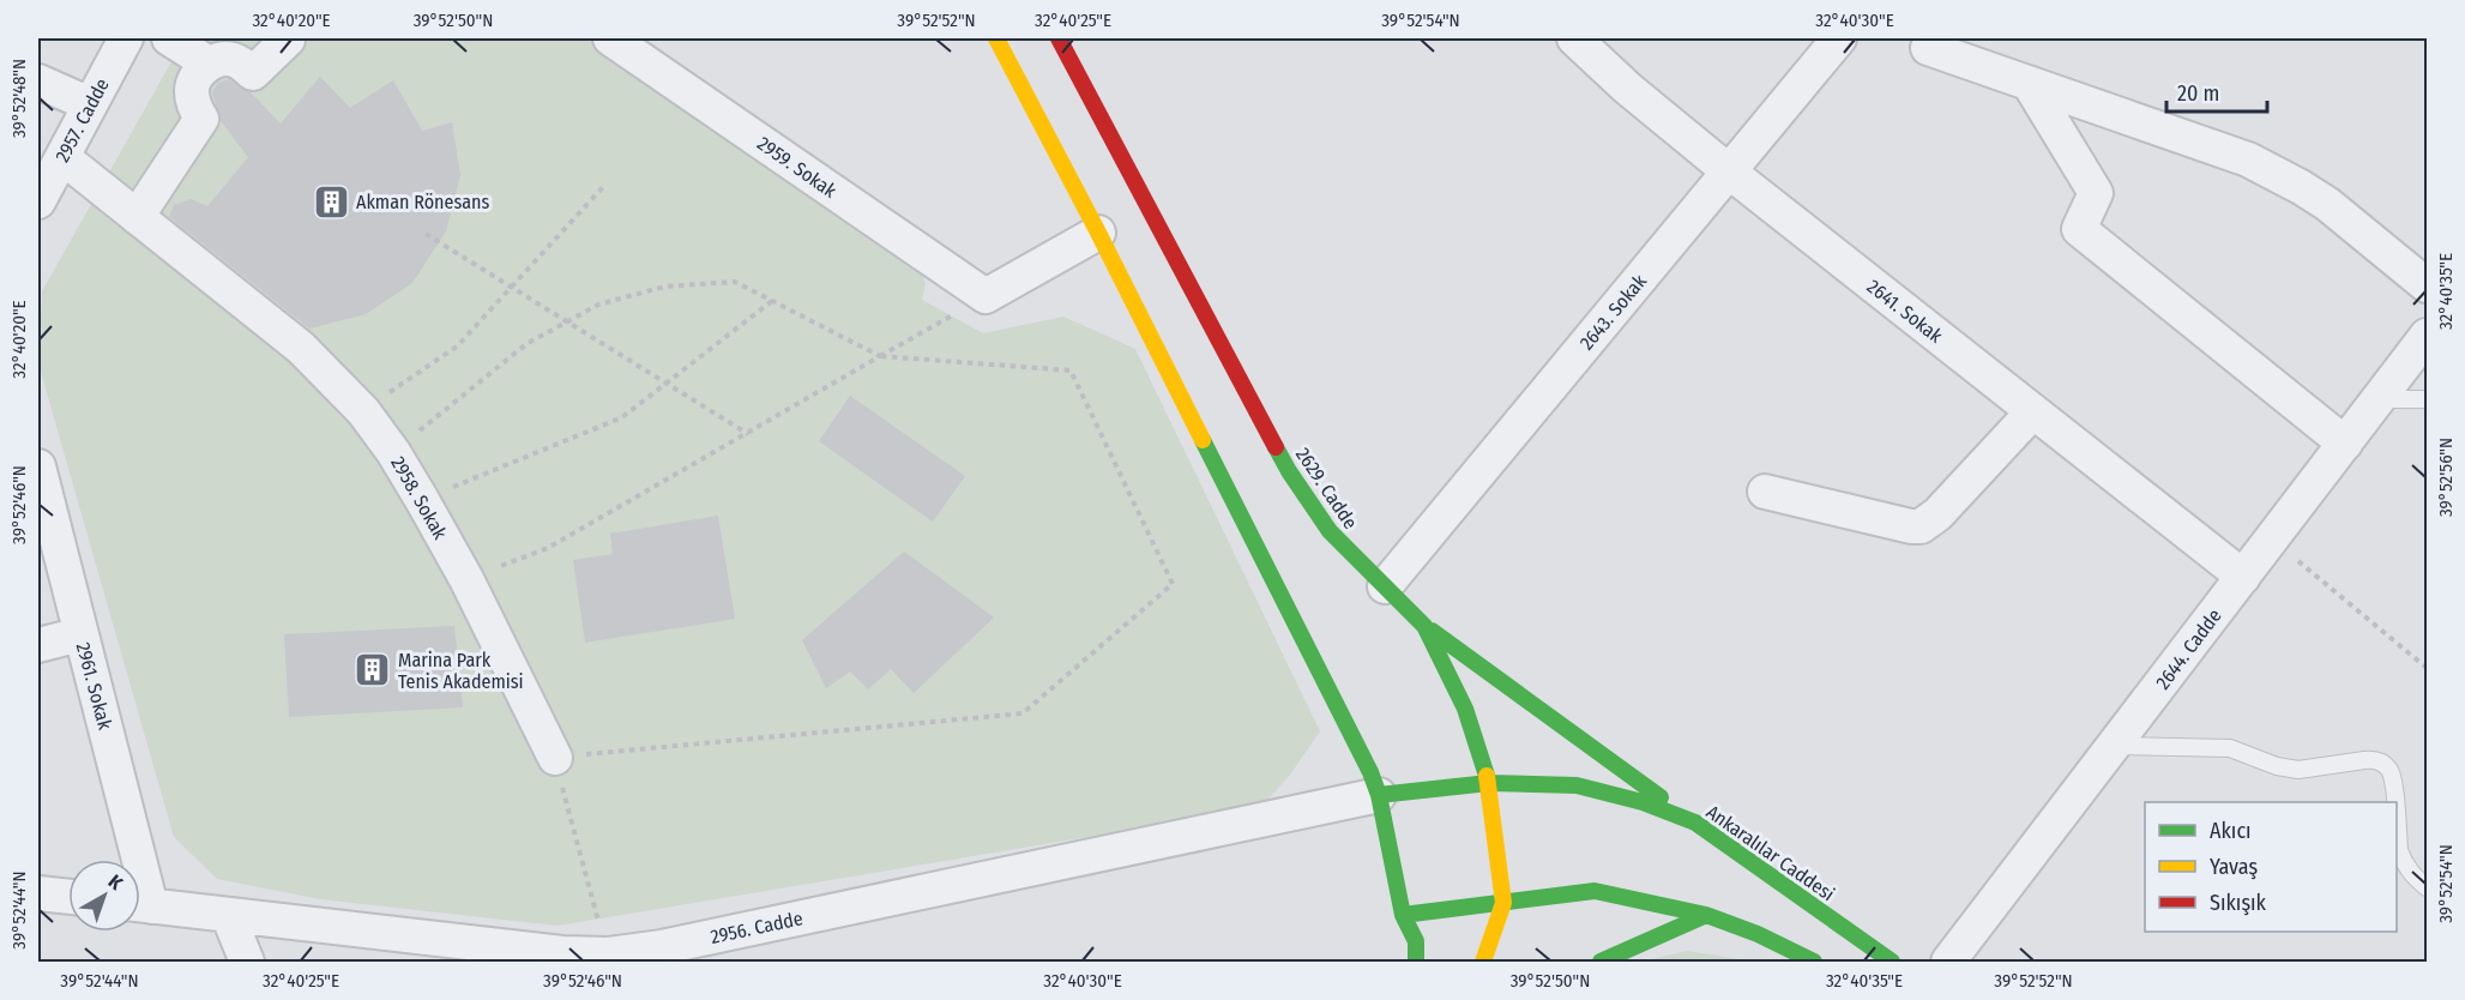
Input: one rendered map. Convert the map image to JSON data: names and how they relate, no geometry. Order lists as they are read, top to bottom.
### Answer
{
  "streets": {
    "main road": ["2629. Cadde", "Ankaralılar Caddesi"],
    "street": [
      "2957. Cadde",
      "2959. Sokak",
      "2641. Sokak",
      "2643. Sokak",
      "2958. Sokak",
      "2644. Cadde",
      "2961. Sokak",
      "2956. Cadde"
    ]
  },
  "crossings": [
    ["2957. Cadde", "2958. Sokak"],
    ["2641. Sokak", "2643. Sokak"],
    ["2641. Sokak", "2644. Cadde"],
    ["2643. Sokak", "2629. Cadde"],
    ["2629. Cadde", "Ankaralılar Caddesi"],
    ["Ankaralılar Caddesi", "2956. Cadde"]
  ],
  "places": {
    "building": ["Akman Rönesans", "Marina Park Tenis Akademisi"]
  },
  "legend": ["Akıcı", "Yavaş", "Sıkışık"],
  "scale_bar": "20 m",
  "north": "top right",
  "coordinates": [
    "32°40'20\"E",
    "39°52'50\"N",
    "39°52'52\"N",
    "32°40'25\"E",
    "39°52'54\"N",
    "32°40'30\"E",
    "39°52'48\"N",
    "32°40'35\"E",
    "39°52'56\"N",
    "39°52'46\"N",
    "39°52'44\"N"
  ]
}
